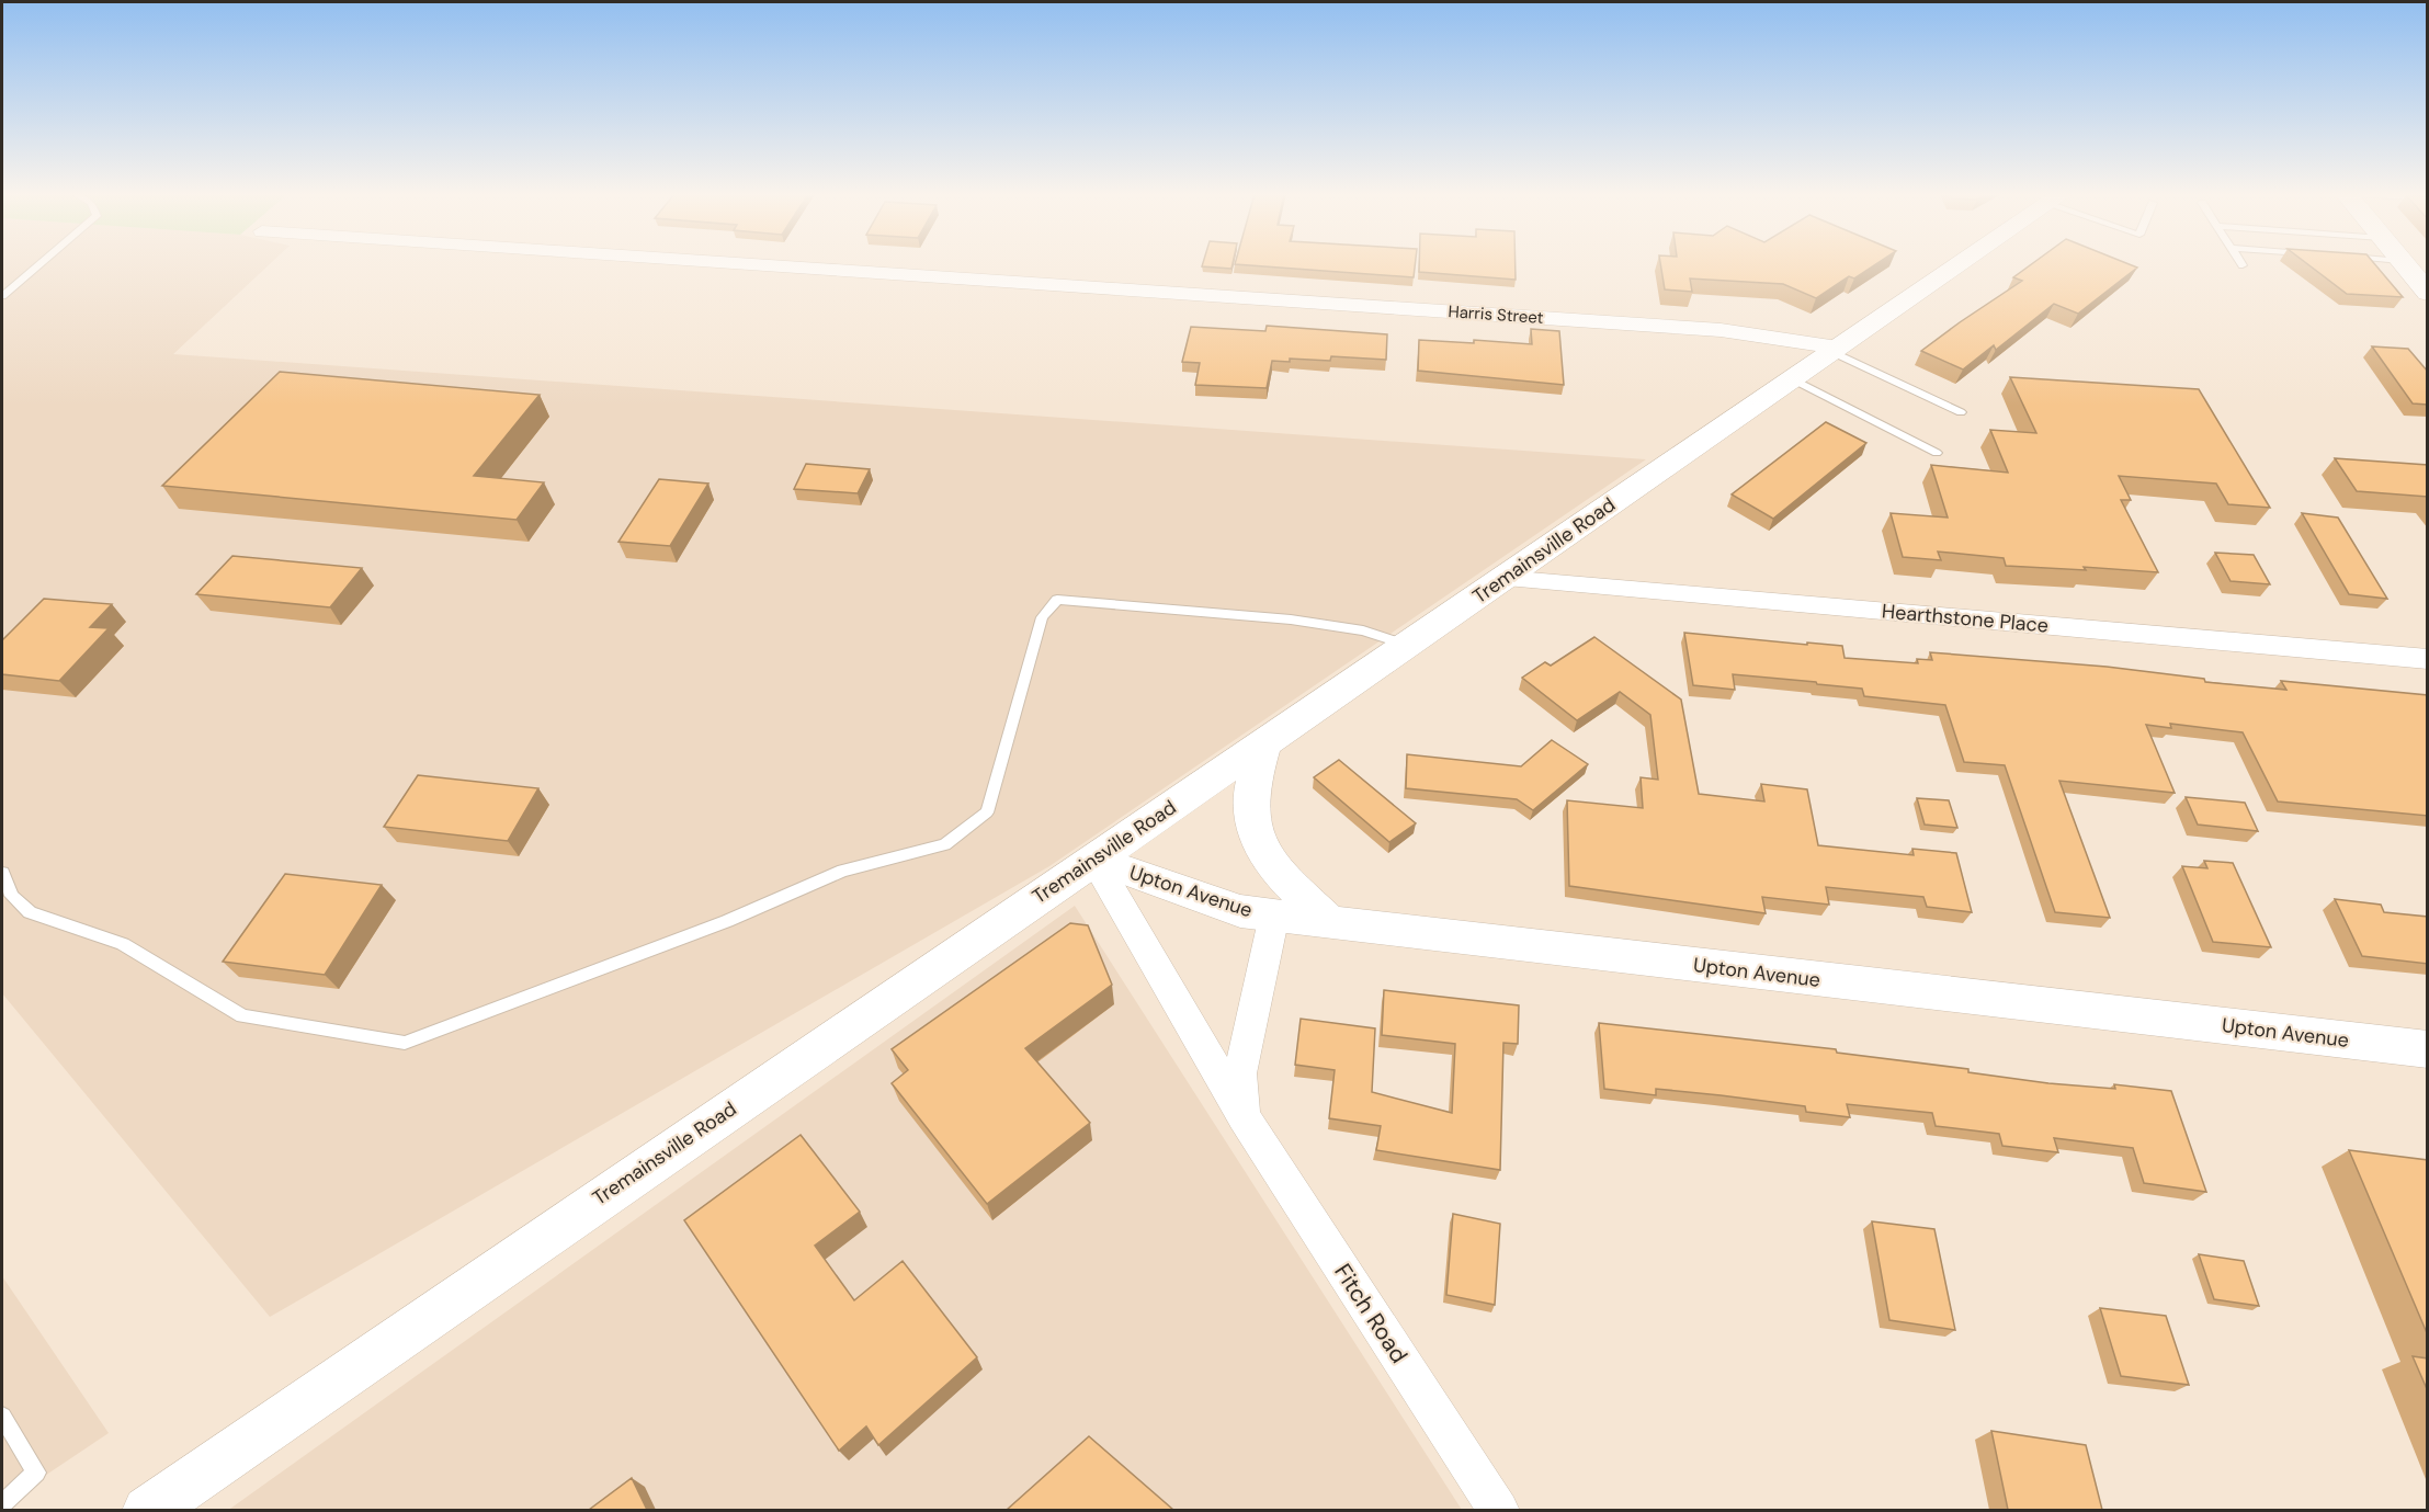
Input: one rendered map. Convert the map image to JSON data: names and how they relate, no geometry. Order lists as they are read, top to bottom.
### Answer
{
  "streets": {
    "street": [
      "Harris Street",
      "Tremainsville Road",
      "Hearthstone Place",
      "Upton Avenue",
      "Fitch Road"
    ]
  },
  "crossings": [
    ["Harris Street", "Tremainsville Road"],
    ["Tremainsville Road", "Hearthstone Place"],
    ["Tremainsville Road", "Upton Avenue"],
    ["Tremainsville Road", "Fitch Road"],
    ["Upton Avenue", "Fitch Road"]
  ]
}
